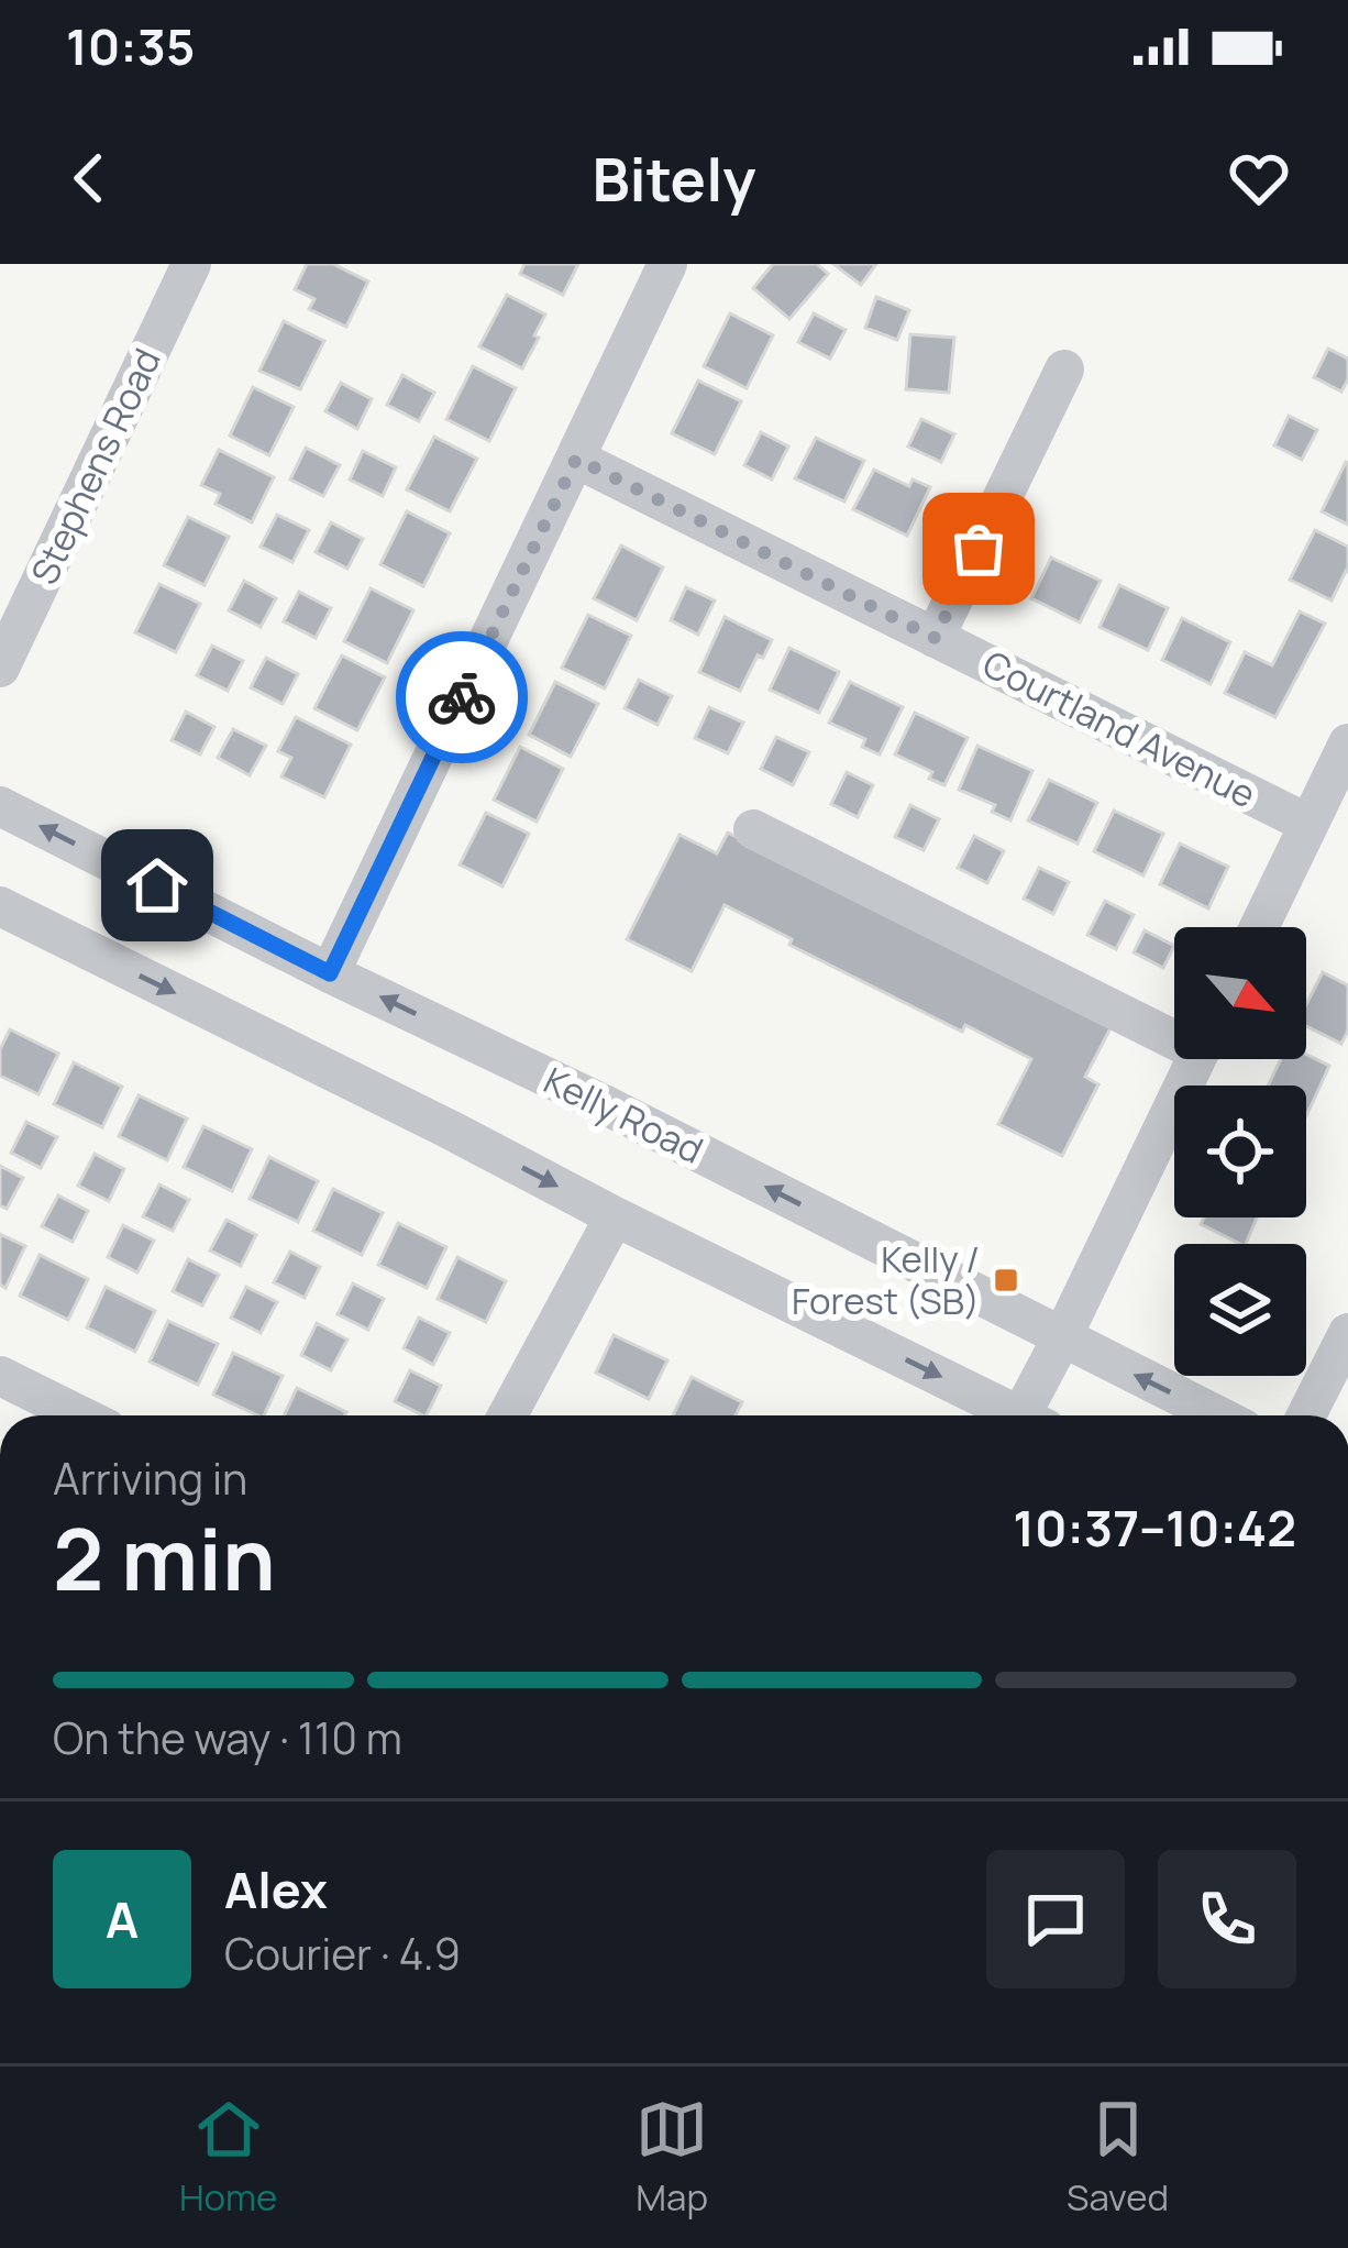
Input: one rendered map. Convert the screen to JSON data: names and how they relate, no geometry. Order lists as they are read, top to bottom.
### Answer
{
  "streets": {
    "street": ["Stephens Road", "Courtland Avenue", "Kelly Road"]
  },
  "places": {
    "transit": ["Kelly / Forest (SB)"]
  },
  "north": "bottom right",
  "page": {
    "status": "10:35",
    "header": "Bitely",
    "heading": ["2 min", "Arriving in", "10:37–10:42"],
    "panel": ["Alex", "Courier · 4.9"],
    "bar": "On the way · 110 m",
    "round": "A",
    "tabs": ["Home", "Map", "Saved"]
  }
}
